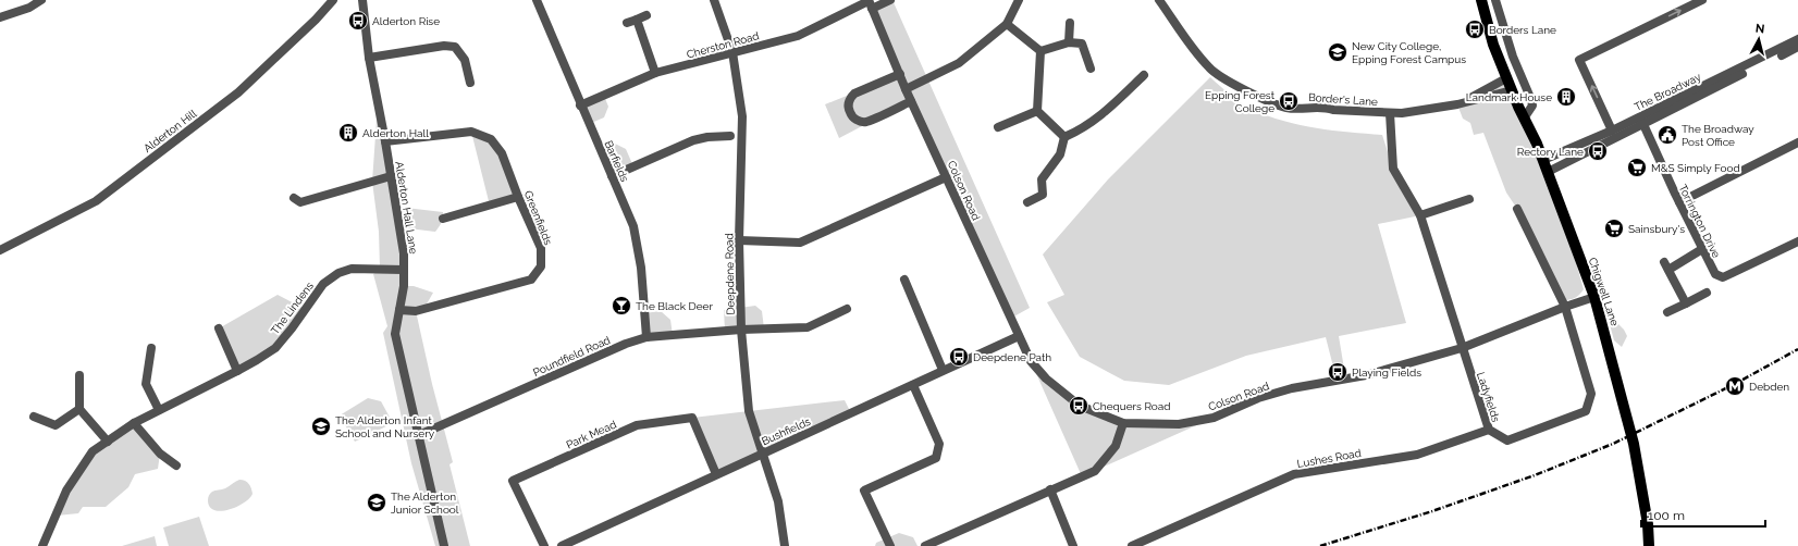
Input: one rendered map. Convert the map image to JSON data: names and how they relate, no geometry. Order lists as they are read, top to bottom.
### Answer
{
  "streets": {
    "main road": ["Chigwell Lane"],
    "street": [
      "Cherston Road",
      "The Broadway",
      "Border's Lane",
      "Alderton Hill",
      "Barfields",
      "Colson Road",
      "Alderton Hall Lane",
      "Greenfields",
      "Torrington Drive",
      "Deepdene Road",
      "The Lindens",
      "Poundfield Road",
      "Ladyfields",
      "Bushfields",
      "Park Mead",
      "Lushes Road"
    ]
  },
  "crossings": [
    ["Cherston Road", "Barfields"],
    ["Cherston Road", "Colson Road"],
    ["Cherston Road", "Deepdene Road"],
    ["The Broadway", "Torrington Drive"],
    ["The Broadway", "Chigwell Lane"],
    ["Border's Lane", "Chigwell Lane"],
    ["Border's Lane", "Ladyfields"],
    ["Barfields", "Poundfield Road"],
    ["Colson Road", "Chigwell Lane"],
    ["Colson Road", "Ladyfields"],
    ["Colson Road", "Bushfields"],
    ["Alderton Hall Lane", "Greenfields"],
    ["Alderton Hall Lane", "The Lindens"],
    ["Alderton Hall Lane", "Poundfield Road"],
    ["Deepdene Road", "Poundfield Road"],
    ["Deepdene Road", "Bushfields"],
    ["Ladyfields", "Lushes Road"],
    ["Bushfields", "Park Mead"]
  ],
  "places": {
    "bus stop": [
      "Alderton Rise",
      "Borders Lane",
      "Epping Forest College",
      "Rectory Lane",
      "Deepdene Path",
      "Playing Fields",
      "Chequers Road"
    ],
    "school or university": ["New City College, Epping Forest Campus", "The Alderton Infant School and Nursery", "The Alderton Junior School"],
    "building": ["Landmark House", "Alderton Hall"],
    "public building": ["The Broadway Post Office"],
    "supermarket": ["M&S Simply Food", "Sainsbury's"],
    "bar": ["The Black Deer"],
    "metro station": ["Debden"]
  },
  "scale_bar": "100 m",
  "north": "top"
}
